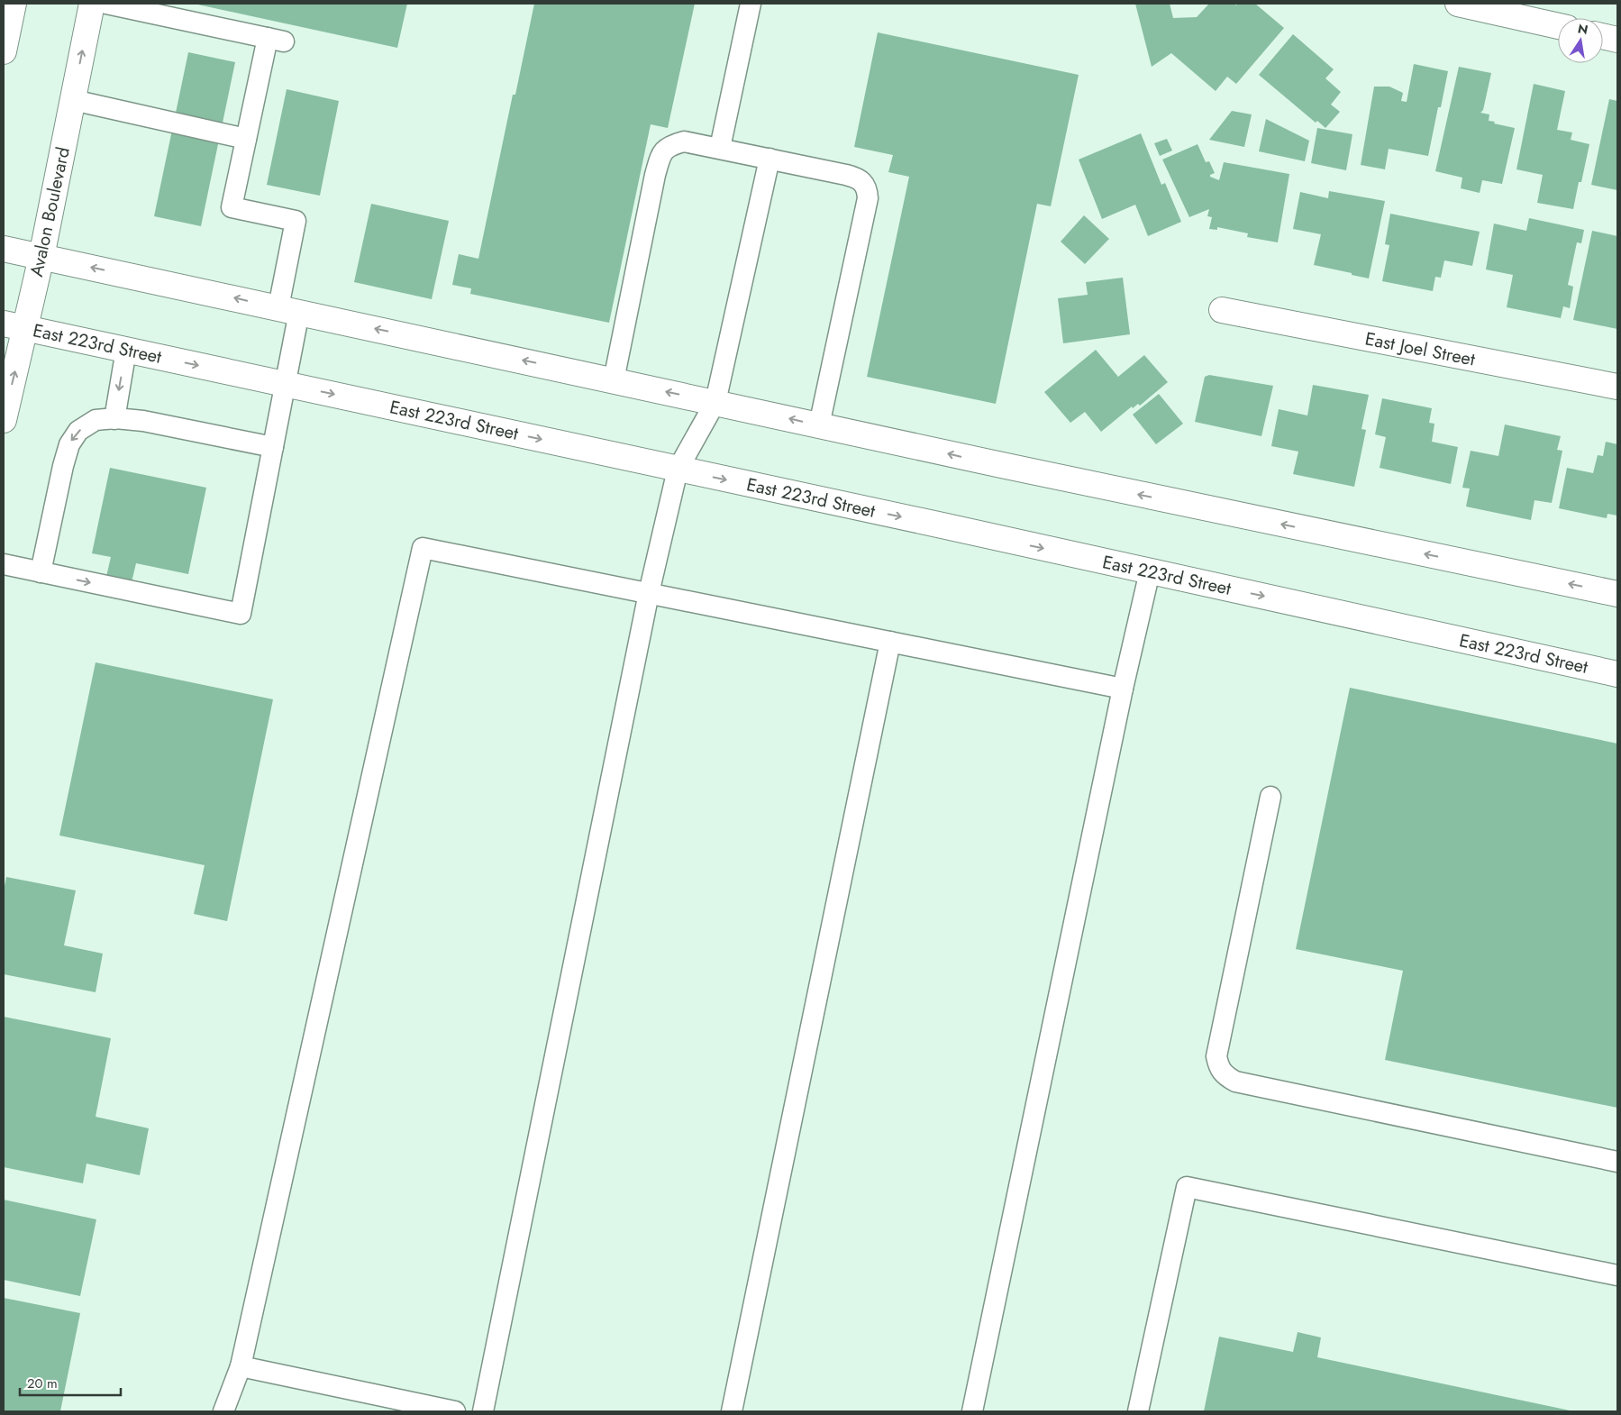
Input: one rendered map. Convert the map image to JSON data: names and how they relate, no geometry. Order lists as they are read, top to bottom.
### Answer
{
  "streets": {
    "main road": ["Avalon Boulevard", "East 223rd Street", "East Joel Street"]
  },
  "crossings": [
    ["Avalon Boulevard", "East 223rd Street"]
  ],
  "one_way": ["Avalon Boulevard"],
  "scale_bar": "20 m",
  "north": "top"
}
